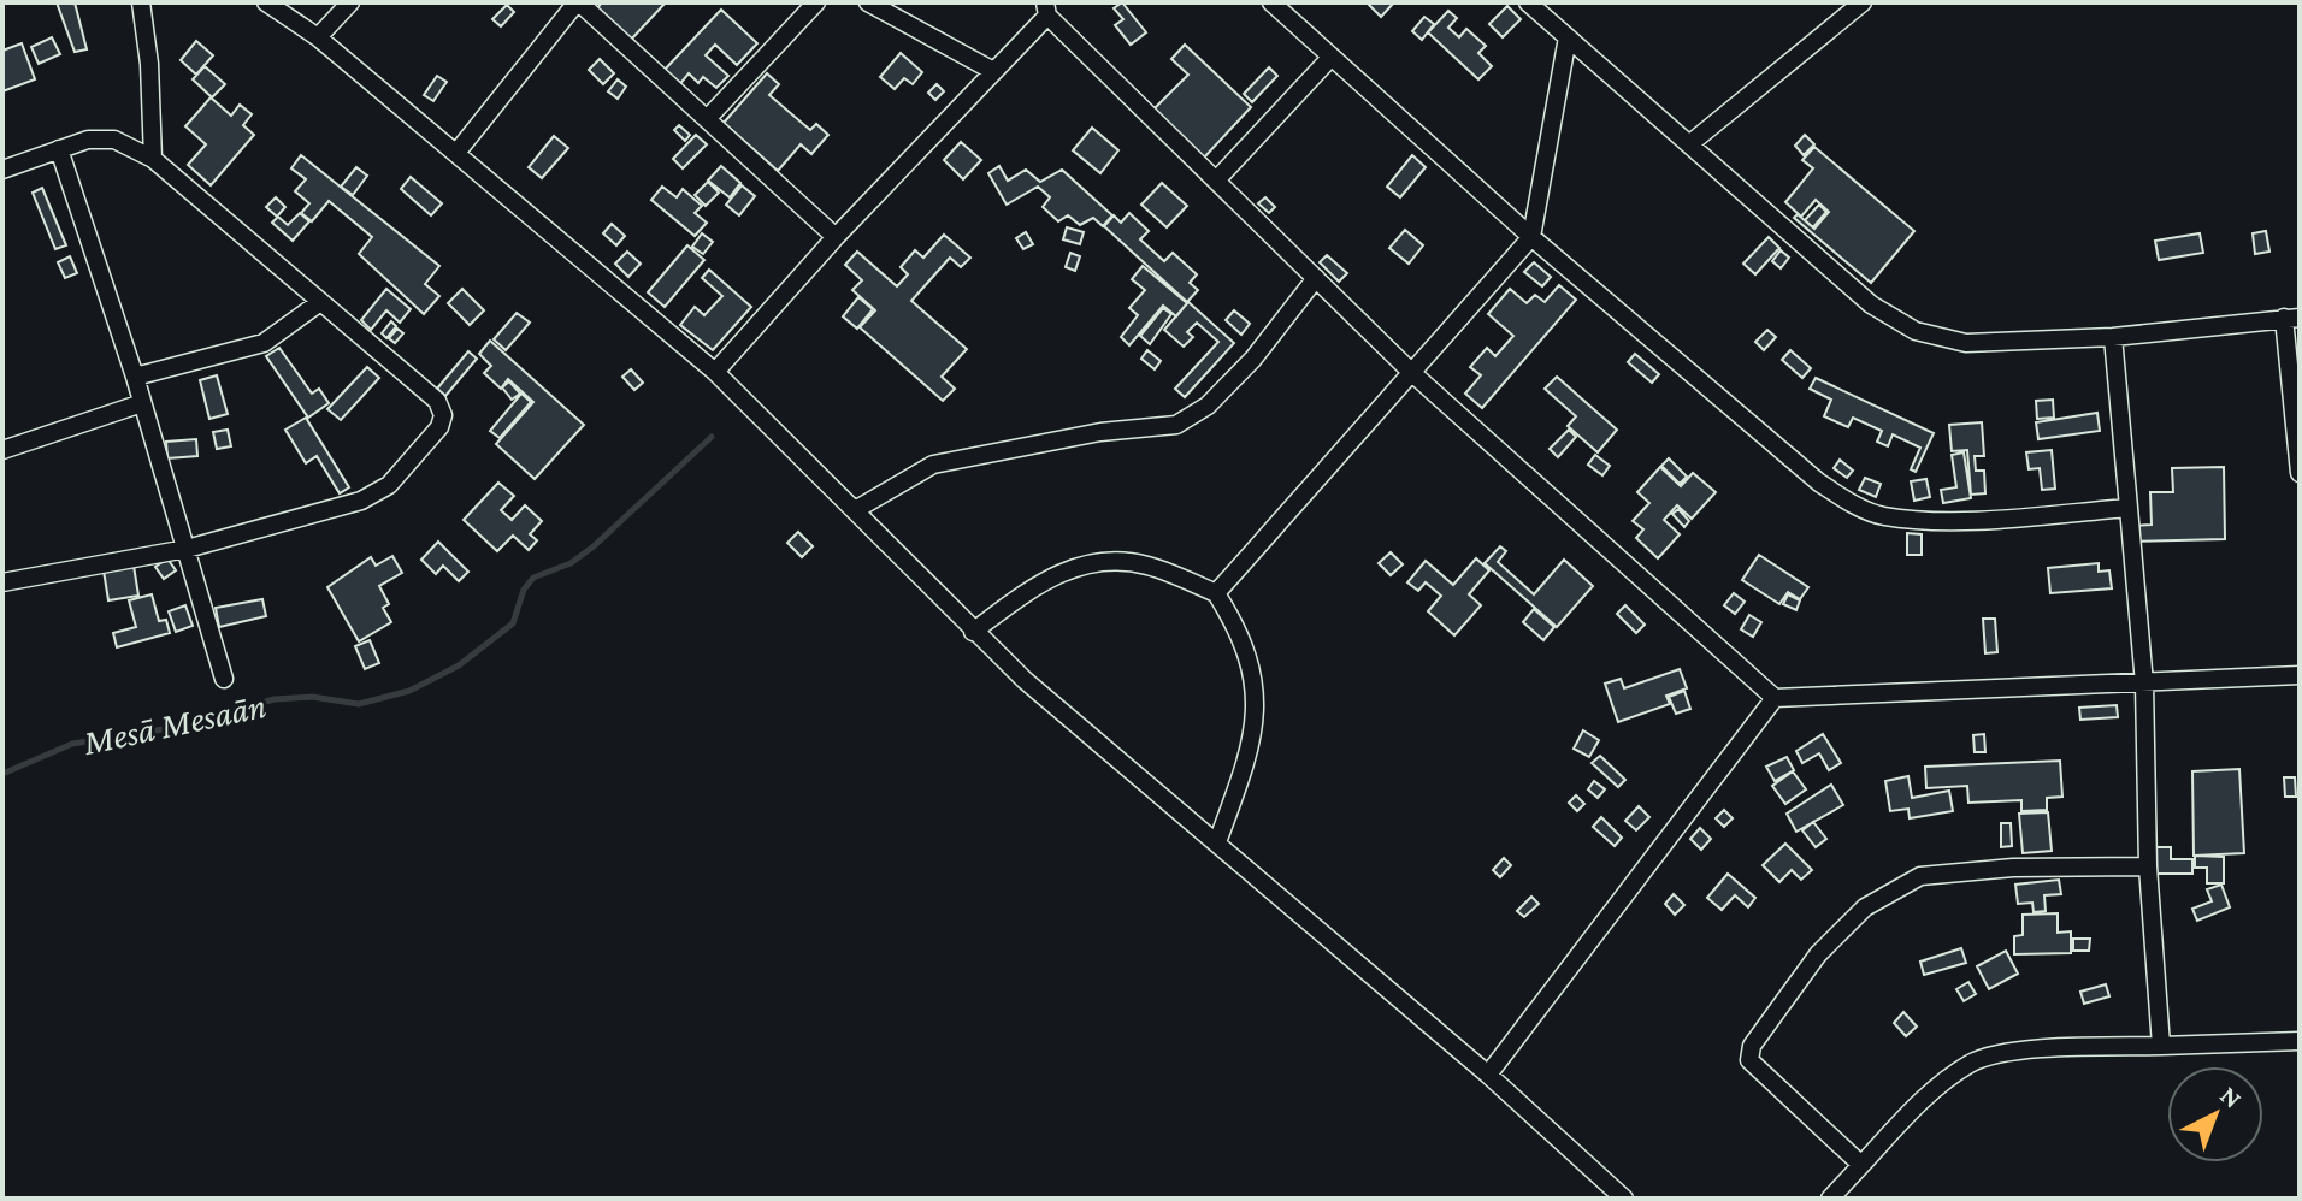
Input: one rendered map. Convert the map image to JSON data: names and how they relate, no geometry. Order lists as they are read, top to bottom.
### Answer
{
  "water": ["Mesā Mesaān"],
  "north": "top right"
}
